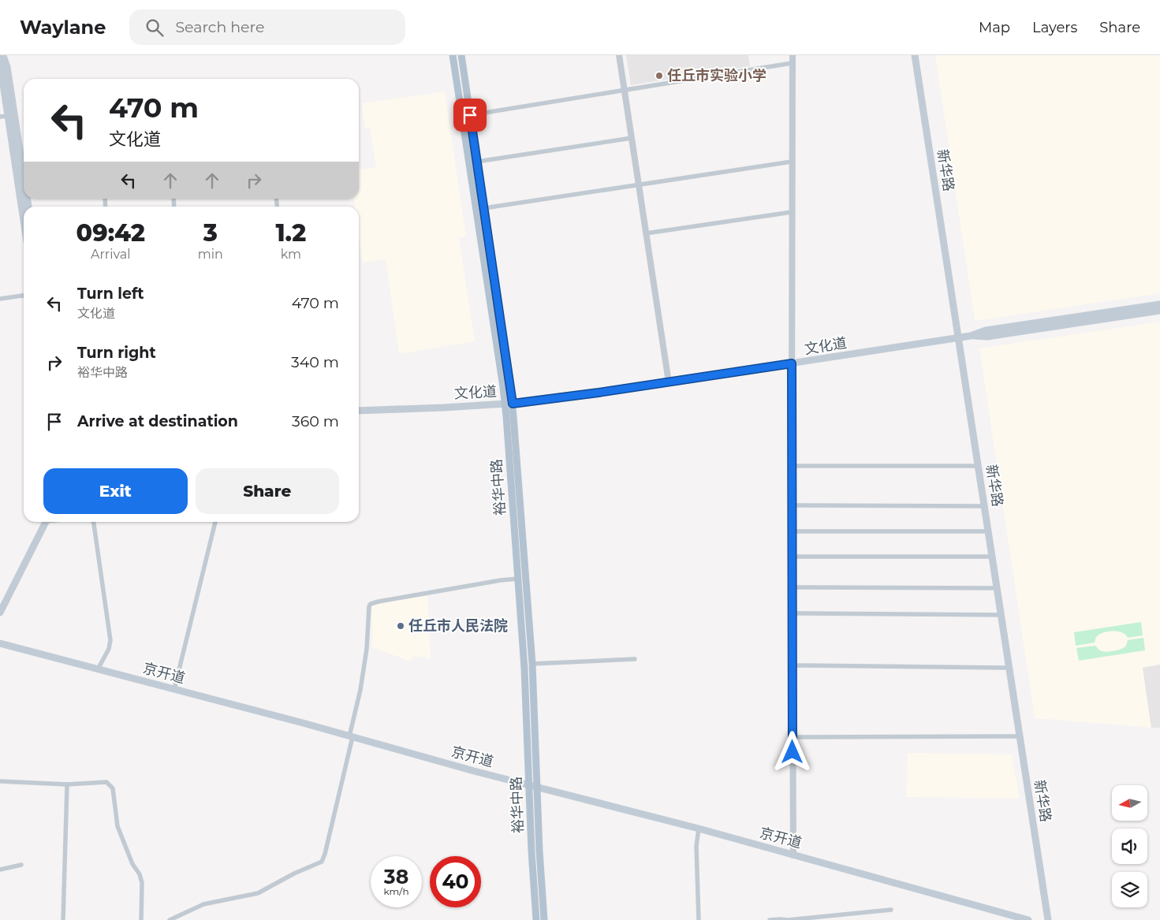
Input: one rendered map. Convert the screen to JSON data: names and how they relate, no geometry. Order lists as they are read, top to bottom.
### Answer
{
  "streets": {
    "main road": [
      "新华路",
      "文化道",
      "裕华中路",
      "京开道"
    ]
  },
  "crossings": [
    ["新华路", "文化道"],
    ["文化道", "裕华中路"],
    ["裕华中路", "京开道"]
  ],
  "places": ["任丘市实验小学", "任丘市人民法院"],
  "north": "left",
  "page": {
    "header": "Waylane",
    "search": "Search here",
    "nav": ["Map", "Layers", "Share"],
    "turn": ["470 m", "文化道"],
    "eta": [
      "09:42",
      "Arrival",
      "3",
      "min",
      "1.2",
      "km"
    ],
    "list": [
      {
        "name": "Turn left",
        "note": "文化道",
        "value": "470 m"
      },
      {
        "name": "Turn right",
        "note": "裕华中路",
        "value": "340 m"
      },
      {
        "name": "Arrive at destination",
        "value": "360 m"
      }
    ],
    "buttons": ["Exit", "Share"],
    "speed": "38 km/h",
    "limit": "40"
  }
}
